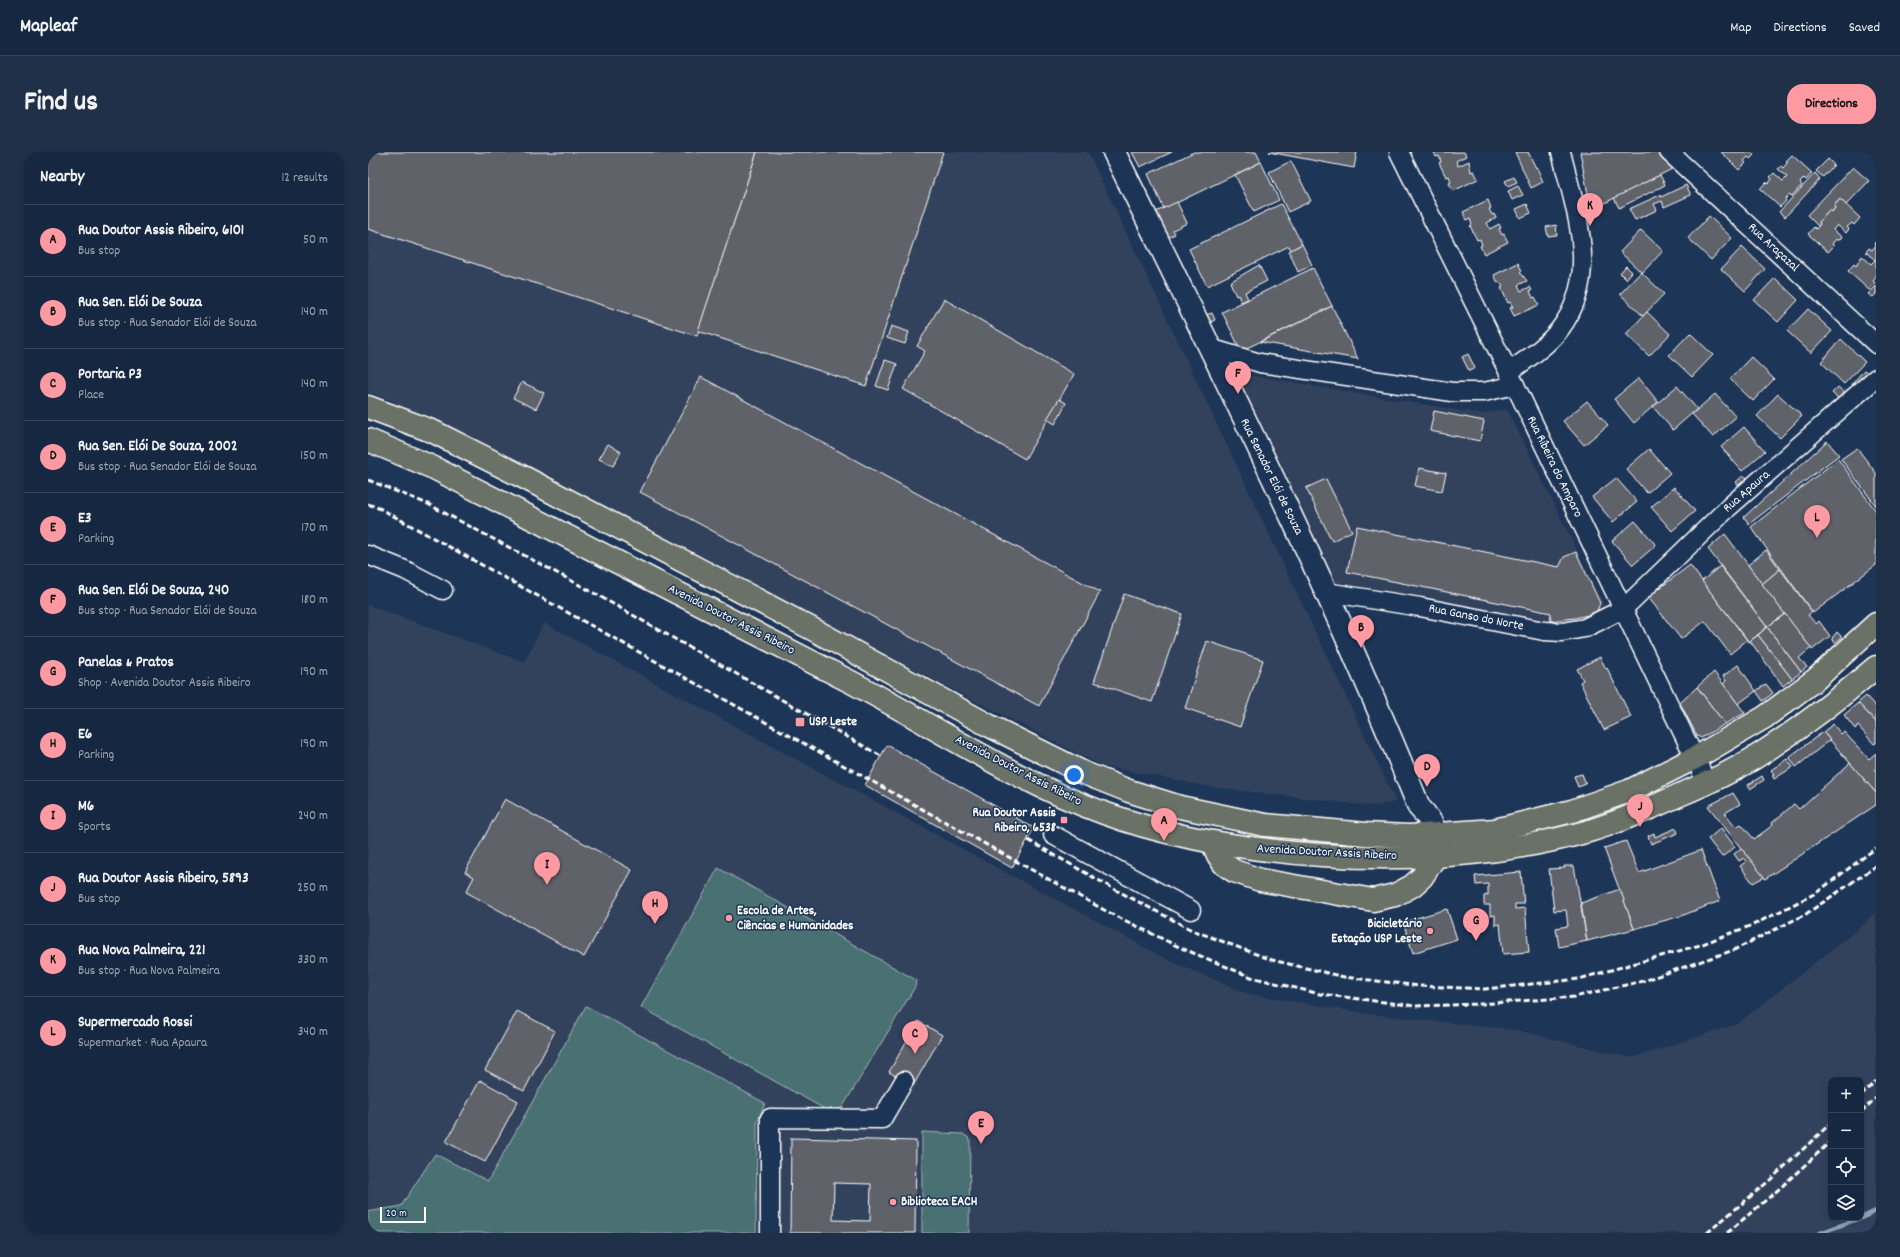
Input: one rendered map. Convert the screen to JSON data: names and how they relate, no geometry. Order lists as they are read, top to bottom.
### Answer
{
  "streets": {
    "main road": ["Rua Senador Elói de Souza", "Avenida Doutor Assis Ribeiro"],
    "street": [
      "Rua Araçazal",
      "Rua Ríbeira do Amparo",
      "Rua Apaura",
      "Rua Ganso do Norte"
    ]
  },
  "crossings": [
    ["Rua Ríbeira do Amparo", "Rua Apaura"],
    ["Rua Ríbeira do Amparo", "Rua Ganso do Norte"],
    ["Rua Ríbeira do Amparo", "Avenida Doutor Assis Ribeiro"],
    ["Rua Senador Elói de Souza", "Rua Ganso do Norte"],
    ["Rua Senador Elói de Souza", "Avenida Doutor Assis Ribeiro"],
    ["Rua Apaura", "Rua Ganso do Norte"]
  ],
  "places": {
    "transit": ["USP Leste", "Rua Doutor Assis Ribeiro, 6538"],
    "other": ["Escola de Artes, Ciências e Humanidades", "Bicicletário Estação USP Leste", "Biblioteca EACH"]
  },
  "scale_bar": "20 m",
  "page": {
    "header": "Mapleaf",
    "nav": ["Map", "Directions", "Saved"],
    "title": "Find us",
    "buttons": "Directions",
    "heading": ["Nearby", "12 results"],
    "pins": [
      "K",
      "F",
      "L",
      "B",
      "D",
      "J",
      "A",
      "I",
      "H",
      "G",
      "C",
      "E"
    ],
    "list": [
      {
        "mark": "A",
        "name": "Rua Doutor Assis Ribeiro, 6101",
        "note": "Bus stop",
        "value": "50 m"
      },
      {
        "mark": "B",
        "name": "Rua Sen. Elói De Souza",
        "note": "Bus stop · Rua Senador Elói de Souza",
        "value": "140 m"
      },
      {
        "mark": "C",
        "name": "Portaria P3",
        "note": "Place",
        "value": "140 m"
      },
      {
        "mark": "D",
        "name": "Rua Sen. Elói De Souza, 2002",
        "note": "Bus stop · Rua Senador Elói de Souza",
        "value": "150 m"
      },
      {
        "mark": "E",
        "name": "E3",
        "note": "Parking",
        "value": "170 m"
      },
      {
        "mark": "F",
        "name": "Rua Sen. Elói De Souza, 240",
        "note": "Bus stop · Rua Senador Elói de Souza",
        "value": "180 m"
      },
      {
        "mark": "G",
        "name": "Panelas & Pratos",
        "note": "Shop · Avenida Doutor Assis Ribeiro",
        "value": "190 m"
      },
      {
        "mark": "H",
        "name": "E6",
        "note": "Parking",
        "value": "190 m"
      },
      {
        "mark": "I",
        "name": "M6",
        "note": "Sports",
        "value": "240 m"
      },
      {
        "mark": "J",
        "name": "Rua Doutor Assis Ribeiro, 5893",
        "note": "Bus stop",
        "value": "250 m"
      },
      {
        "mark": "K",
        "name": "Rua Nova Palmeira, 221",
        "note": "Bus stop · Rua Nova Palmeira",
        "value": "330 m"
      },
      {
        "mark": "L",
        "name": "Supermercado Rossi",
        "note": "Supermarket · Rua Apaura",
        "value": "340 m"
      }
    ],
    "map_buttons": ["+", "−"],
    "scale": "20 m"
  }
}
